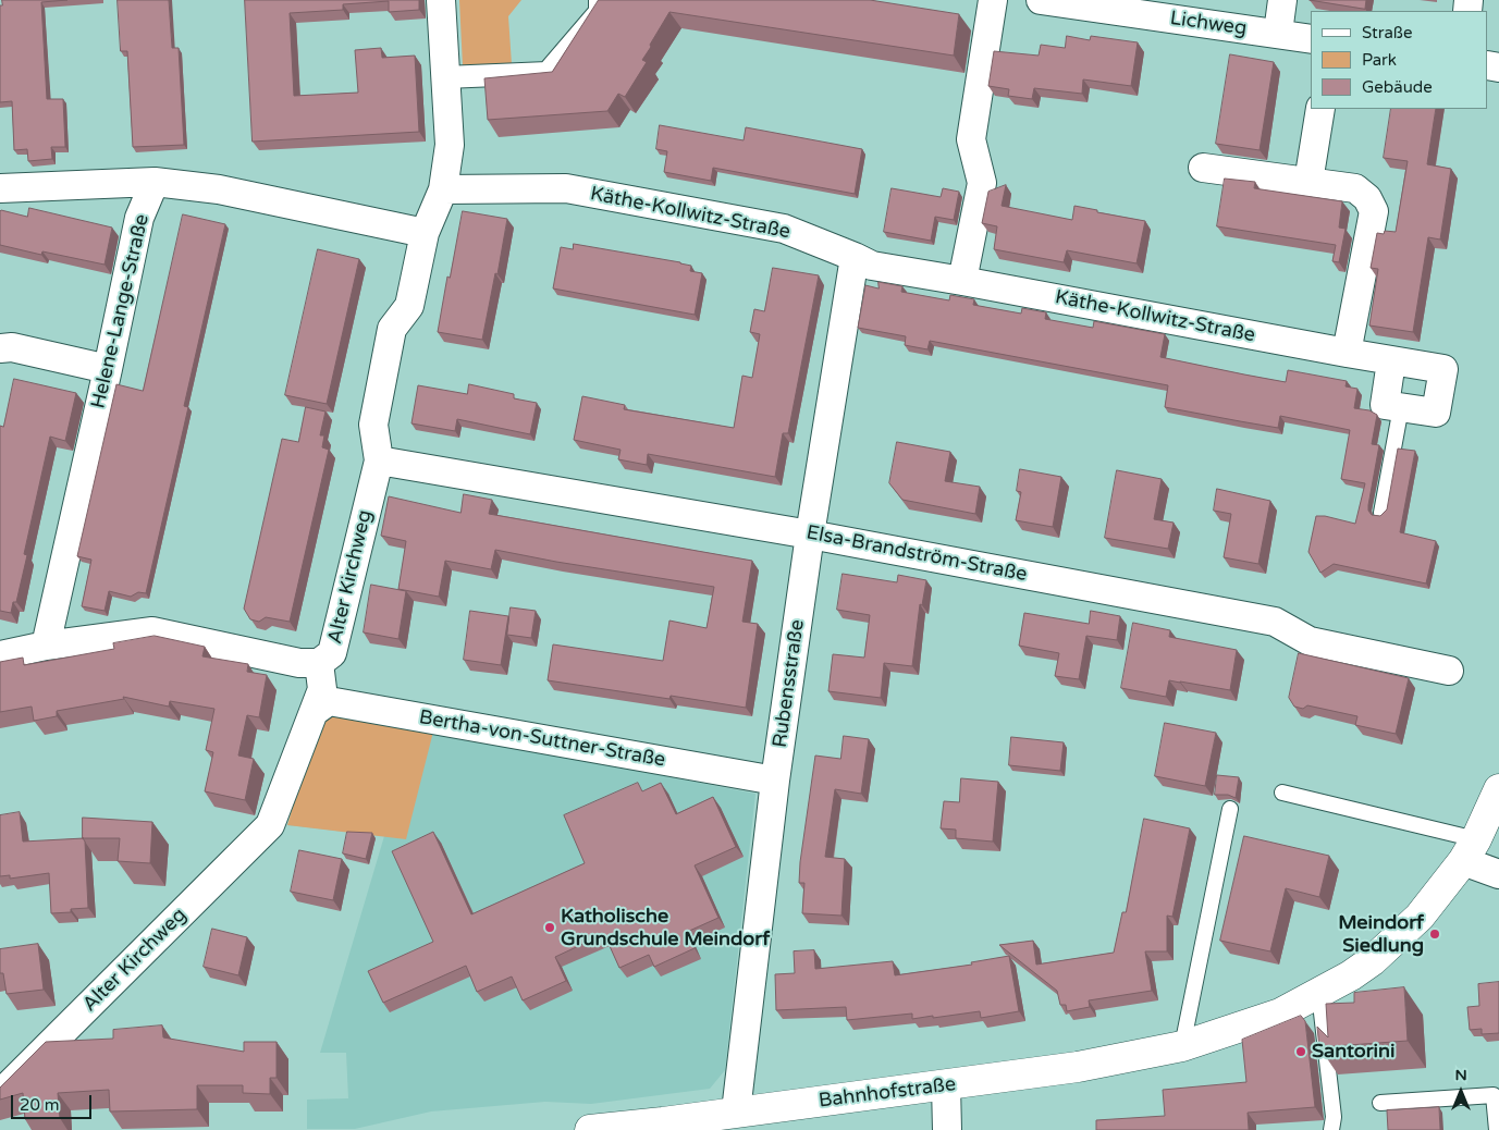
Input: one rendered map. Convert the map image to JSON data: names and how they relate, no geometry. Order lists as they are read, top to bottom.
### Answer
{
  "streets": {
    "main road": ["Bahnhofstraße"],
    "street": [
      "Lichweg",
      "Käthe-Kollwitz-Straße",
      "Helene-Lange-Straße",
      "Elsa-Brandström-Straße",
      "Alter Kirchweg",
      "Rubensstraße",
      "Bertha-von-Suttner-Straße"
    ]
  },
  "crossings": [
    ["Käthe-Kollwitz-Straße", "Alter Kirchweg"],
    ["Käthe-Kollwitz-Straße", "Rubensstraße"],
    ["Elsa-Brandström-Straße", "Alter Kirchweg"],
    ["Elsa-Brandström-Straße", "Rubensstraße"],
    ["Alter Kirchweg", "Bertha-von-Suttner-Straße"],
    ["Rubensstraße", "Bertha-von-Suttner-Straße"],
    ["Rubensstraße", "Bahnhofstraße"]
  ],
  "places": ["Katholische Grundschule Meindorf", "Meindorf Siedlung", "Santorini"],
  "legend": ["Straße", "Park", "Gebäude"],
  "scale_bar": "20 m",
  "north": "top"
}
